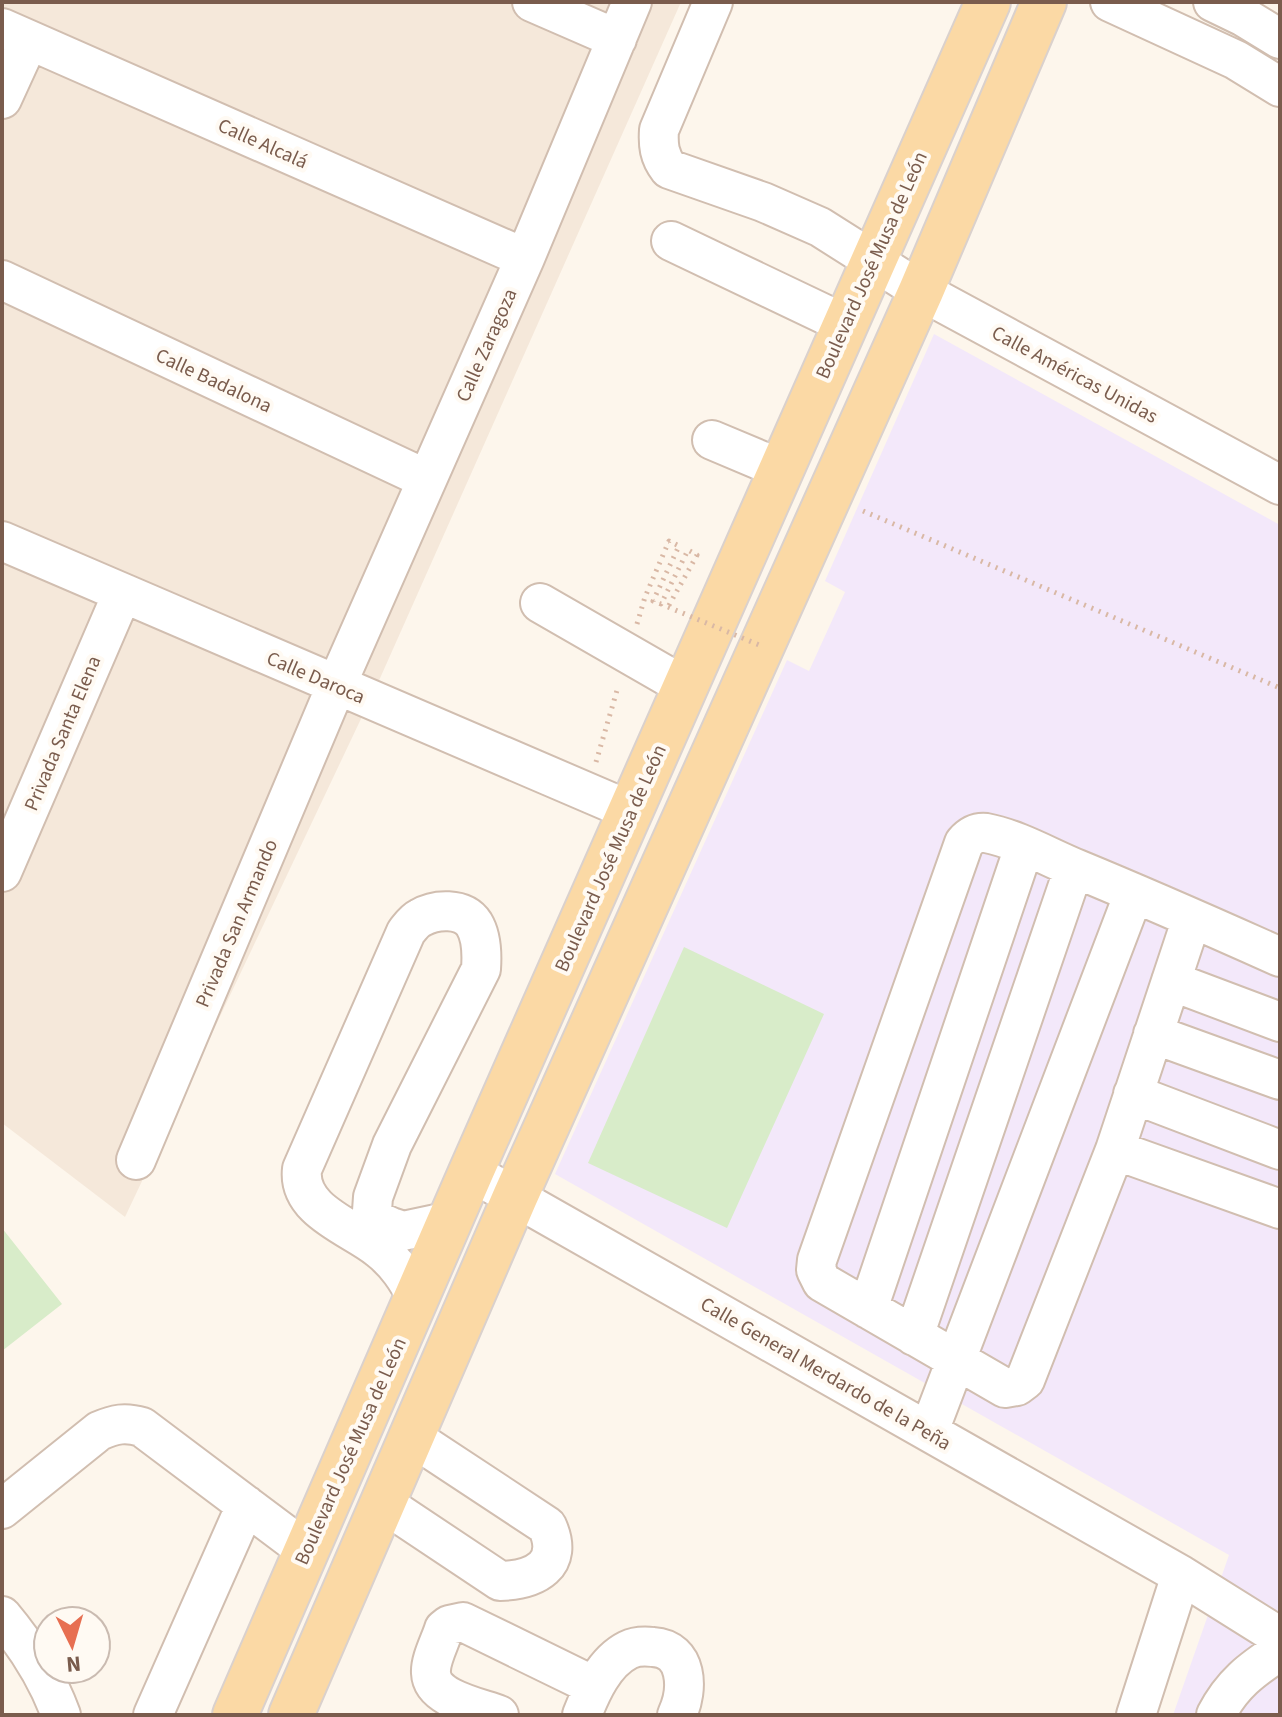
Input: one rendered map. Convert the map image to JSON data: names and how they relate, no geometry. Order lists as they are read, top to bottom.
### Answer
{
  "streets": {
    "main road": ["Boulevard José Musa de León"],
    "street": [
      "Calle Alcalá",
      "Calle Zaragoza",
      "Calle Américas Unidas",
      "Calle Badalona",
      "Calle Daroca",
      "Privada Santa Elena",
      "Privada San Armando",
      "Calle General Merdardo de la Peña"
    ]
  },
  "crossings": [
    ["Calle Alcalá", "Calle Zaragoza"],
    ["Boulevard José Musa de León", "Calle Américas Unidas"],
    ["Boulevard José Musa de León", "Calle Daroca"],
    ["Boulevard José Musa de León", "Calle General Merdardo de la Peña"],
    ["Calle Zaragoza", "Calle Badalona"],
    ["Calle Zaragoza", "Calle Daroca"],
    ["Calle Zaragoza", "Privada San Armando"],
    ["Calle Daroca", "Privada Santa Elena"],
    ["Calle Daroca", "Privada San Armando"]
  ],
  "north": "bottom"
}
